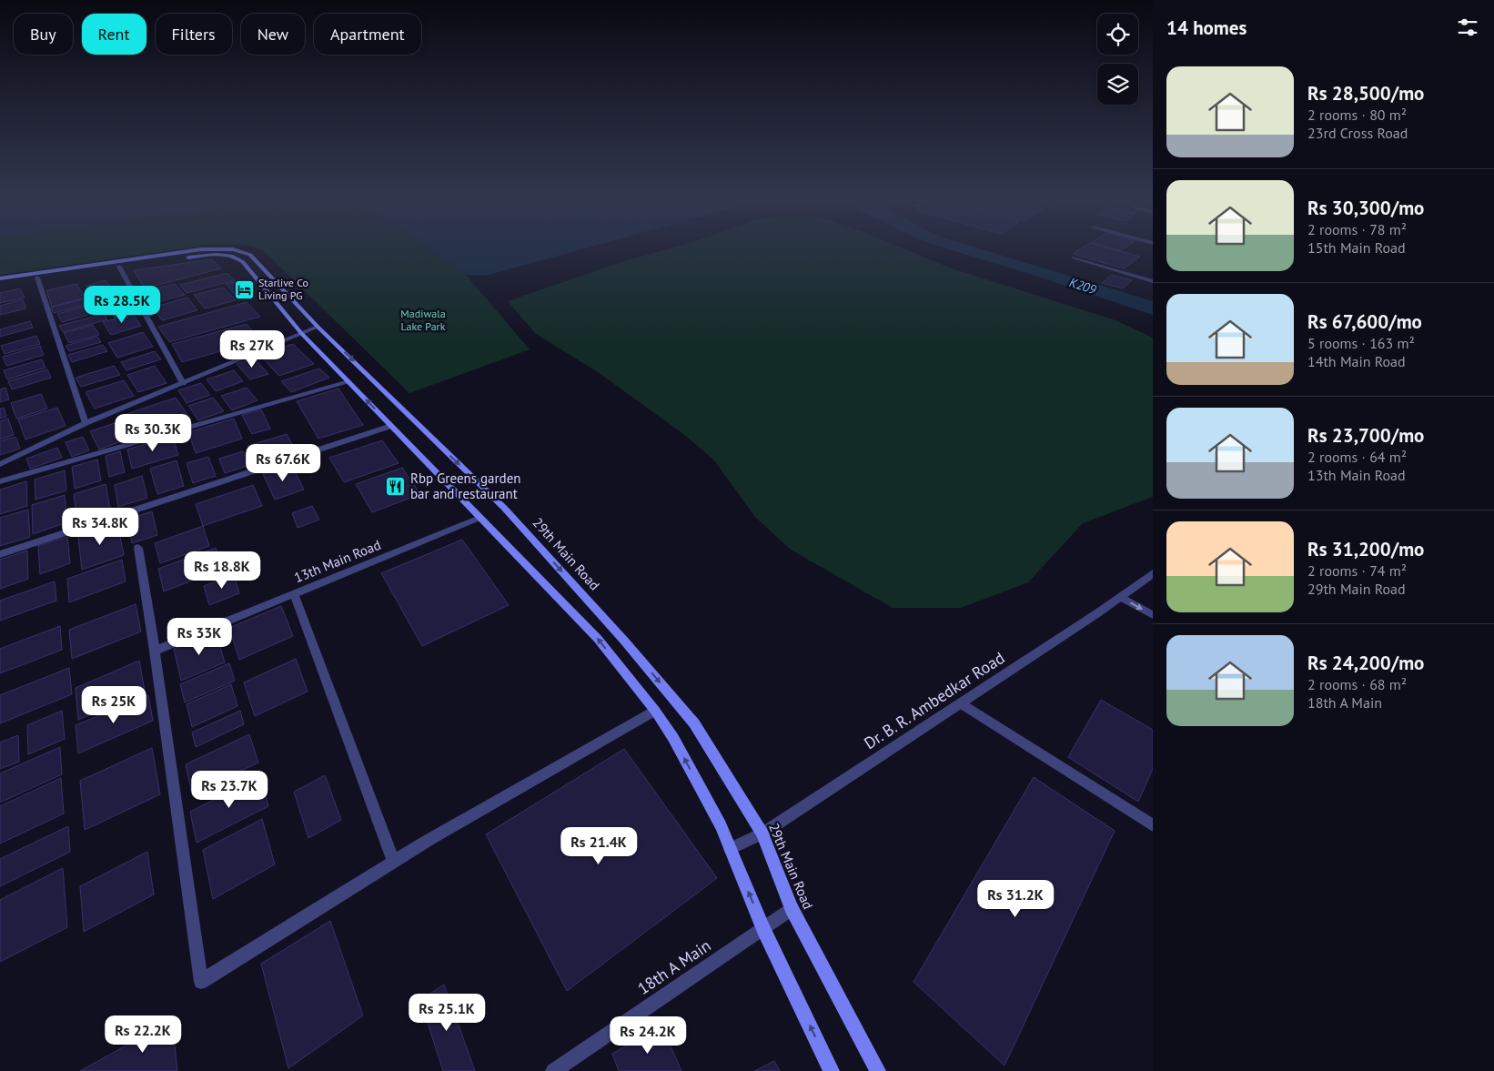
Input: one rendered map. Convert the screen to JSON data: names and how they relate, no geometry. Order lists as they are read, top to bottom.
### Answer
{
  "streets": {
    "main road": ["29th Main Road"],
    "street": ["13th Main Road", "Dr. B. R. Ambedkar Road", "18th A Main"]
  },
  "crossings": [
    ["29th Main Road", "Dr. B. R. Ambedkar Road"],
    ["29th Main Road", "18th A Main"]
  ],
  "water": ["K209"],
  "parks": ["Madiwala Lake Park"],
  "places": {
    "hotel": ["Starlive Co Living PG"],
    "restaurant": ["Rbp Greens garden bar and restaurant"]
  },
  "page": {
    "heading": "14 homes",
    "chip": [
      "Buy",
      "Rent",
      "Filters",
      "New",
      "Apartment"
    ],
    "list": [
      {
        "name": "Rs 28,500/mo",
        "note": "2 rooms · 80 m² · 23rd Cross Road"
      },
      {
        "name": "Rs 30,300/mo",
        "note": "2 rooms · 78 m² · 15th Main Road"
      },
      {
        "name": "Rs 67,600/mo",
        "note": "5 rooms · 163 m² · 14th Main Road"
      },
      {
        "name": "Rs 23,700/mo",
        "note": "2 rooms · 64 m² · 13th Main Road"
      },
      {
        "name": "Rs 31,200/mo",
        "note": "2 rooms · 74 m² · 29th Main Road"
      },
      {
        "name": "Rs 24,200/mo",
        "note": "2 rooms · 68 m² · 18th A Main"
      }
    ],
    "price": [
      "Rs 28.5K",
      "Rs 27K",
      "Rs 30.3K",
      "Rs 67.6K",
      "Rs 34.8K",
      "Rs 18.8K",
      "Rs 33K",
      "Rs 25K",
      "Rs 23.7K",
      "Rs 21.4K",
      "Rs 31.2K",
      "Rs 25.1K",
      "Rs 22.2K",
      "Rs 24.2K"
    ]
  }
}
